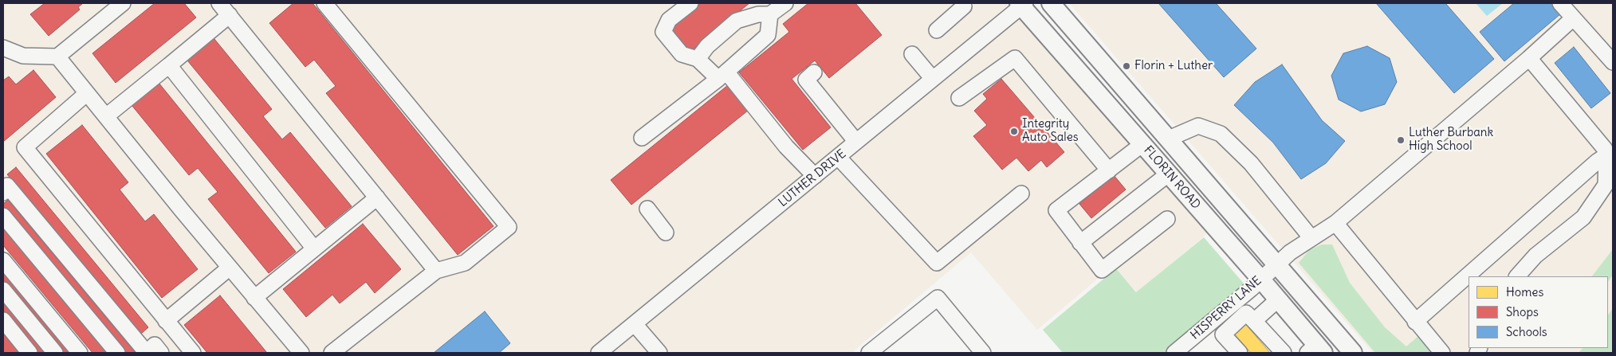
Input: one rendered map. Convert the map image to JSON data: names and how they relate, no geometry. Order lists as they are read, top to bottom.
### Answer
{
  "streets": {
    "main road": ["FLORIN ROAD"],
    "street": ["LUTHER DRIVE", "HISPERRY LANE"]
  },
  "crossings": [
    ["FLORIN ROAD", "LUTHER DRIVE"],
    ["FLORIN ROAD", "HISPERRY LANE"]
  ],
  "places": ["Florin + Luther", "Integrity Auto Sales", "Luther Burbank High School"],
  "legend": ["Homes", "Shops", "Schools"]
}
